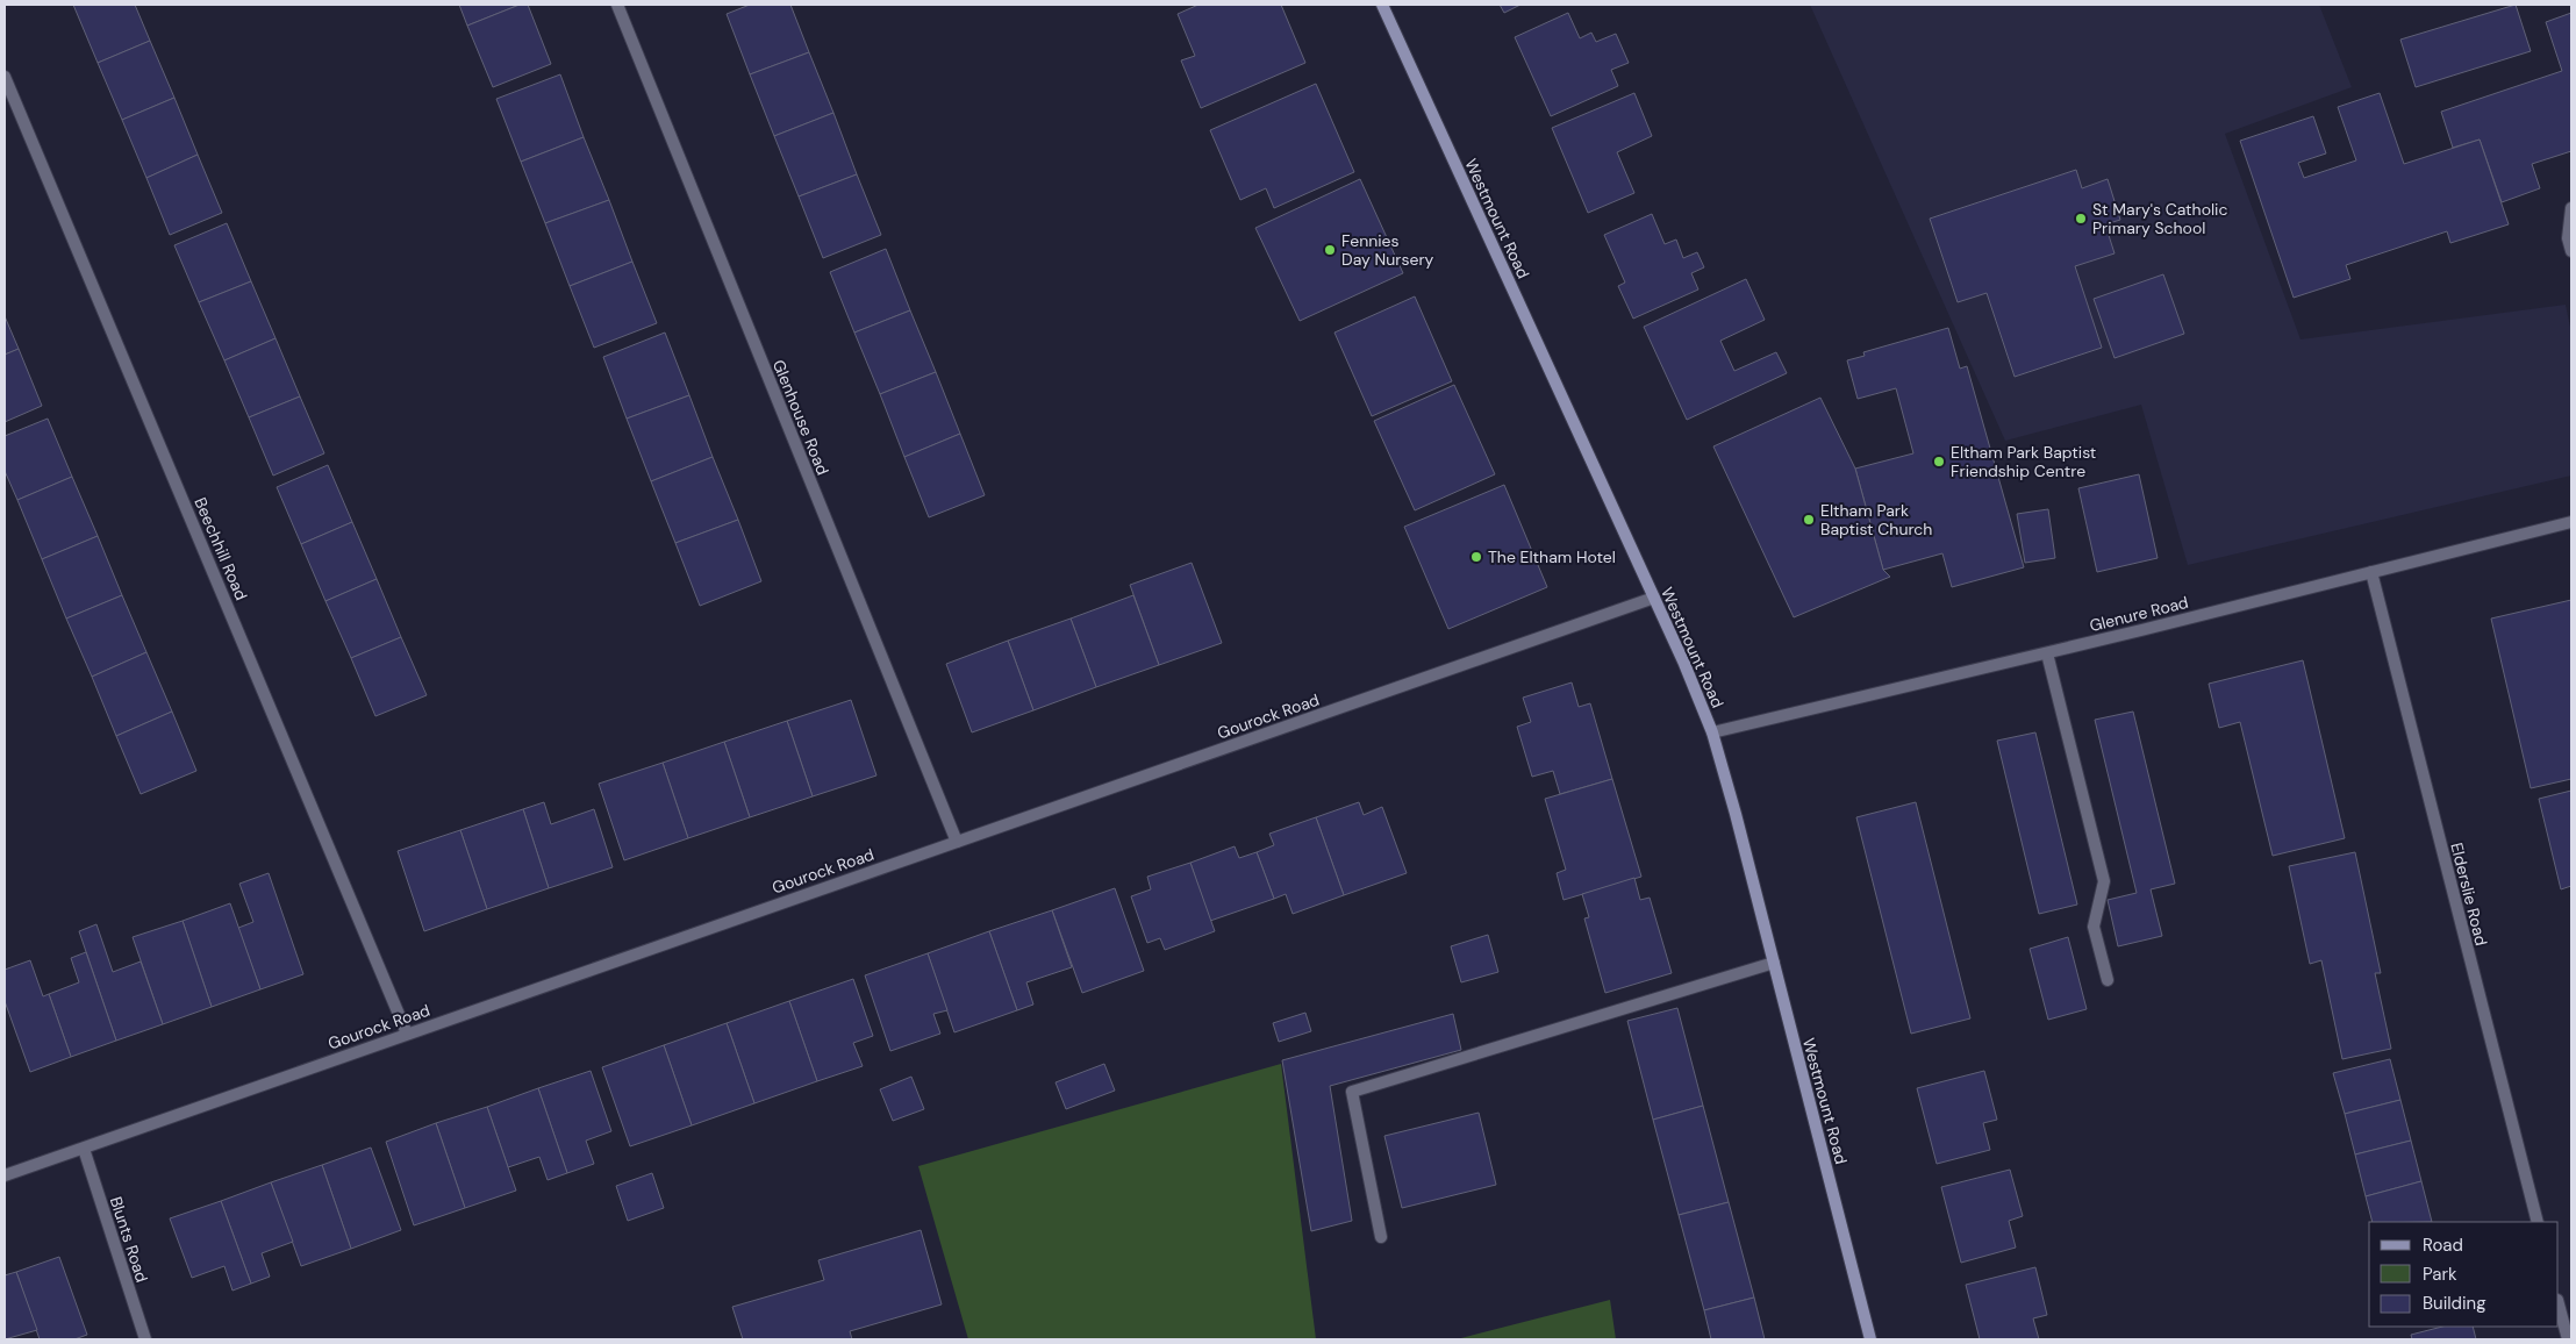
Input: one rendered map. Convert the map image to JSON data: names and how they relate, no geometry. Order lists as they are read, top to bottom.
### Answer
{
  "streets": {
    "street": [
      "Westmount Road",
      "Glenhouse Road",
      "Beechhill Road",
      "Glenure Road",
      "Gourock Road",
      "Elderslie Road",
      "Blunts Road"
    ]
  },
  "crossings": [
    ["Westmount Road", "Glenure Road"],
    ["Westmount Road", "Gourock Road"],
    ["Glenhouse Road", "Gourock Road"],
    ["Beechhill Road", "Gourock Road"],
    ["Glenure Road", "Elderslie Road"],
    ["Gourock Road", "Blunts Road"]
  ],
  "places": [
    "St Mary's Catholic Primary School",
    "Fennies Day Nursery",
    "Eltham Park Baptist Friendship Centre",
    "Eltham Park Baptist Church",
    "The Eltham Hotel"
  ],
  "legend": ["Road", "Park", "Building"]
}
